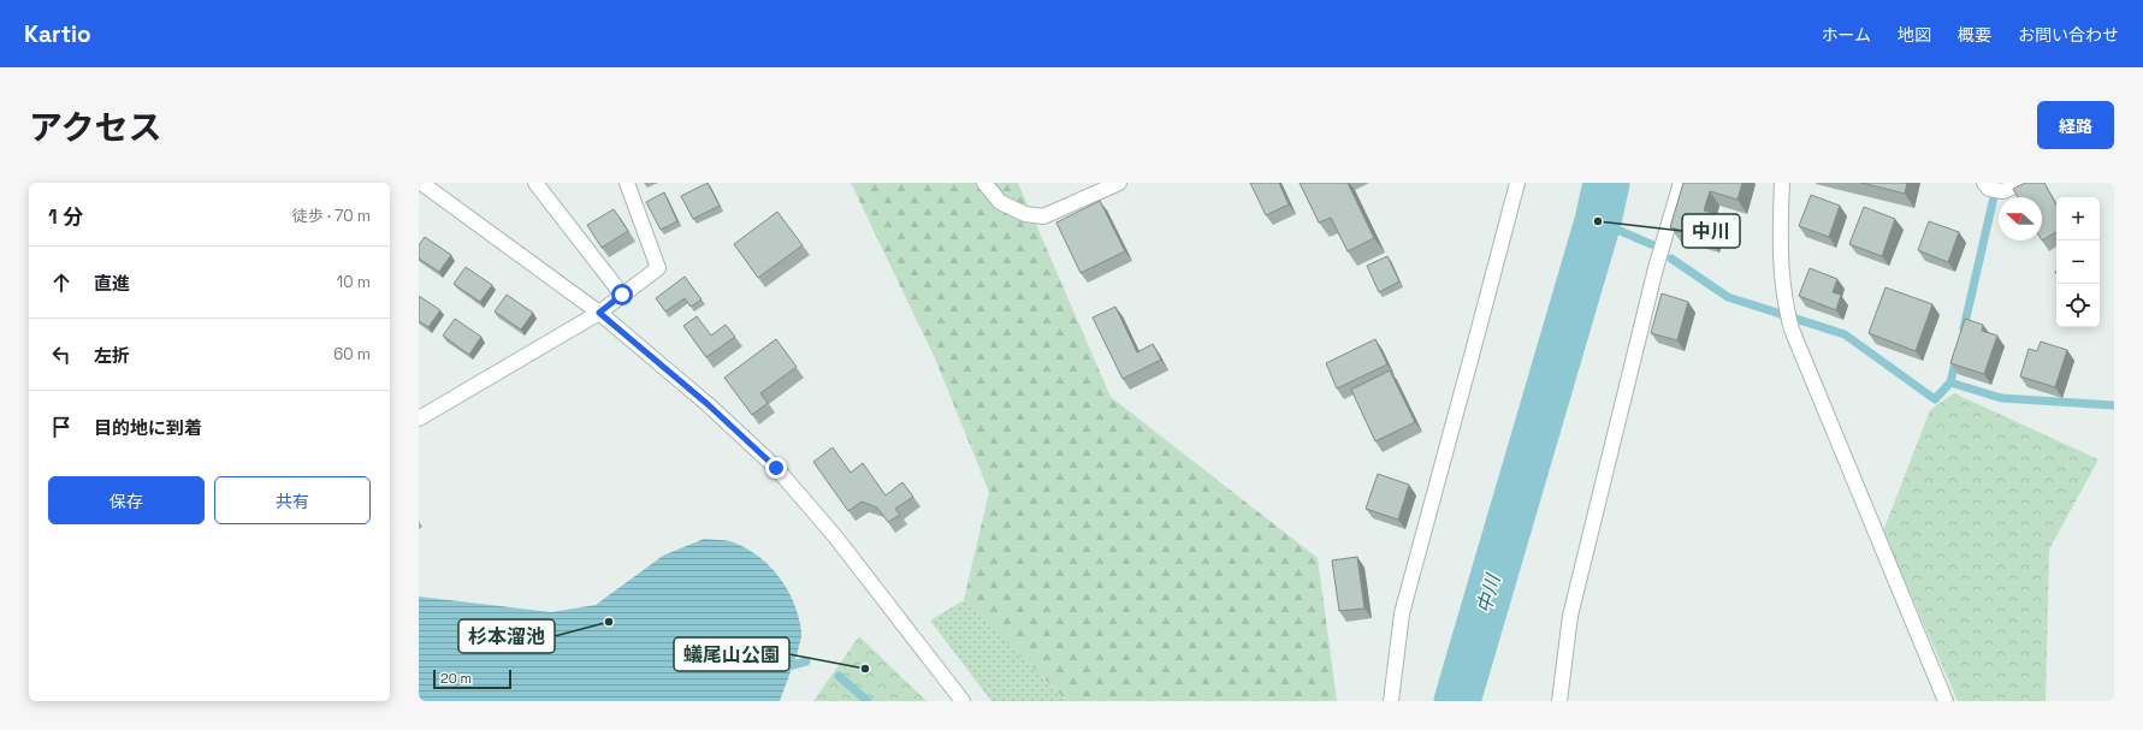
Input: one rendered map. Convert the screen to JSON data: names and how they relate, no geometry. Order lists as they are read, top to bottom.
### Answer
{
  "water": ["中川"],
  "places": ["中川", "杉本溜池", "蟻尾山公園"],
  "scale_bar": "20 m",
  "north": "left",
  "page": {
    "header": "Kartio",
    "nav": [
      "ホーム",
      "地図",
      "概要",
      "お問い合わせ"
    ],
    "title": "アクセス",
    "buttons": [
      "経路",
      ["保存", "共有"]
    ],
    "heading": ["1 分", "徒歩 · 70 m"],
    "map_buttons": ["+", "−"],
    "list": [
      ["直進", "10 m"],
      ["左折", "60 m"],
      "目的地に到着"
    ],
    "scale": "20 m"
  }
}
